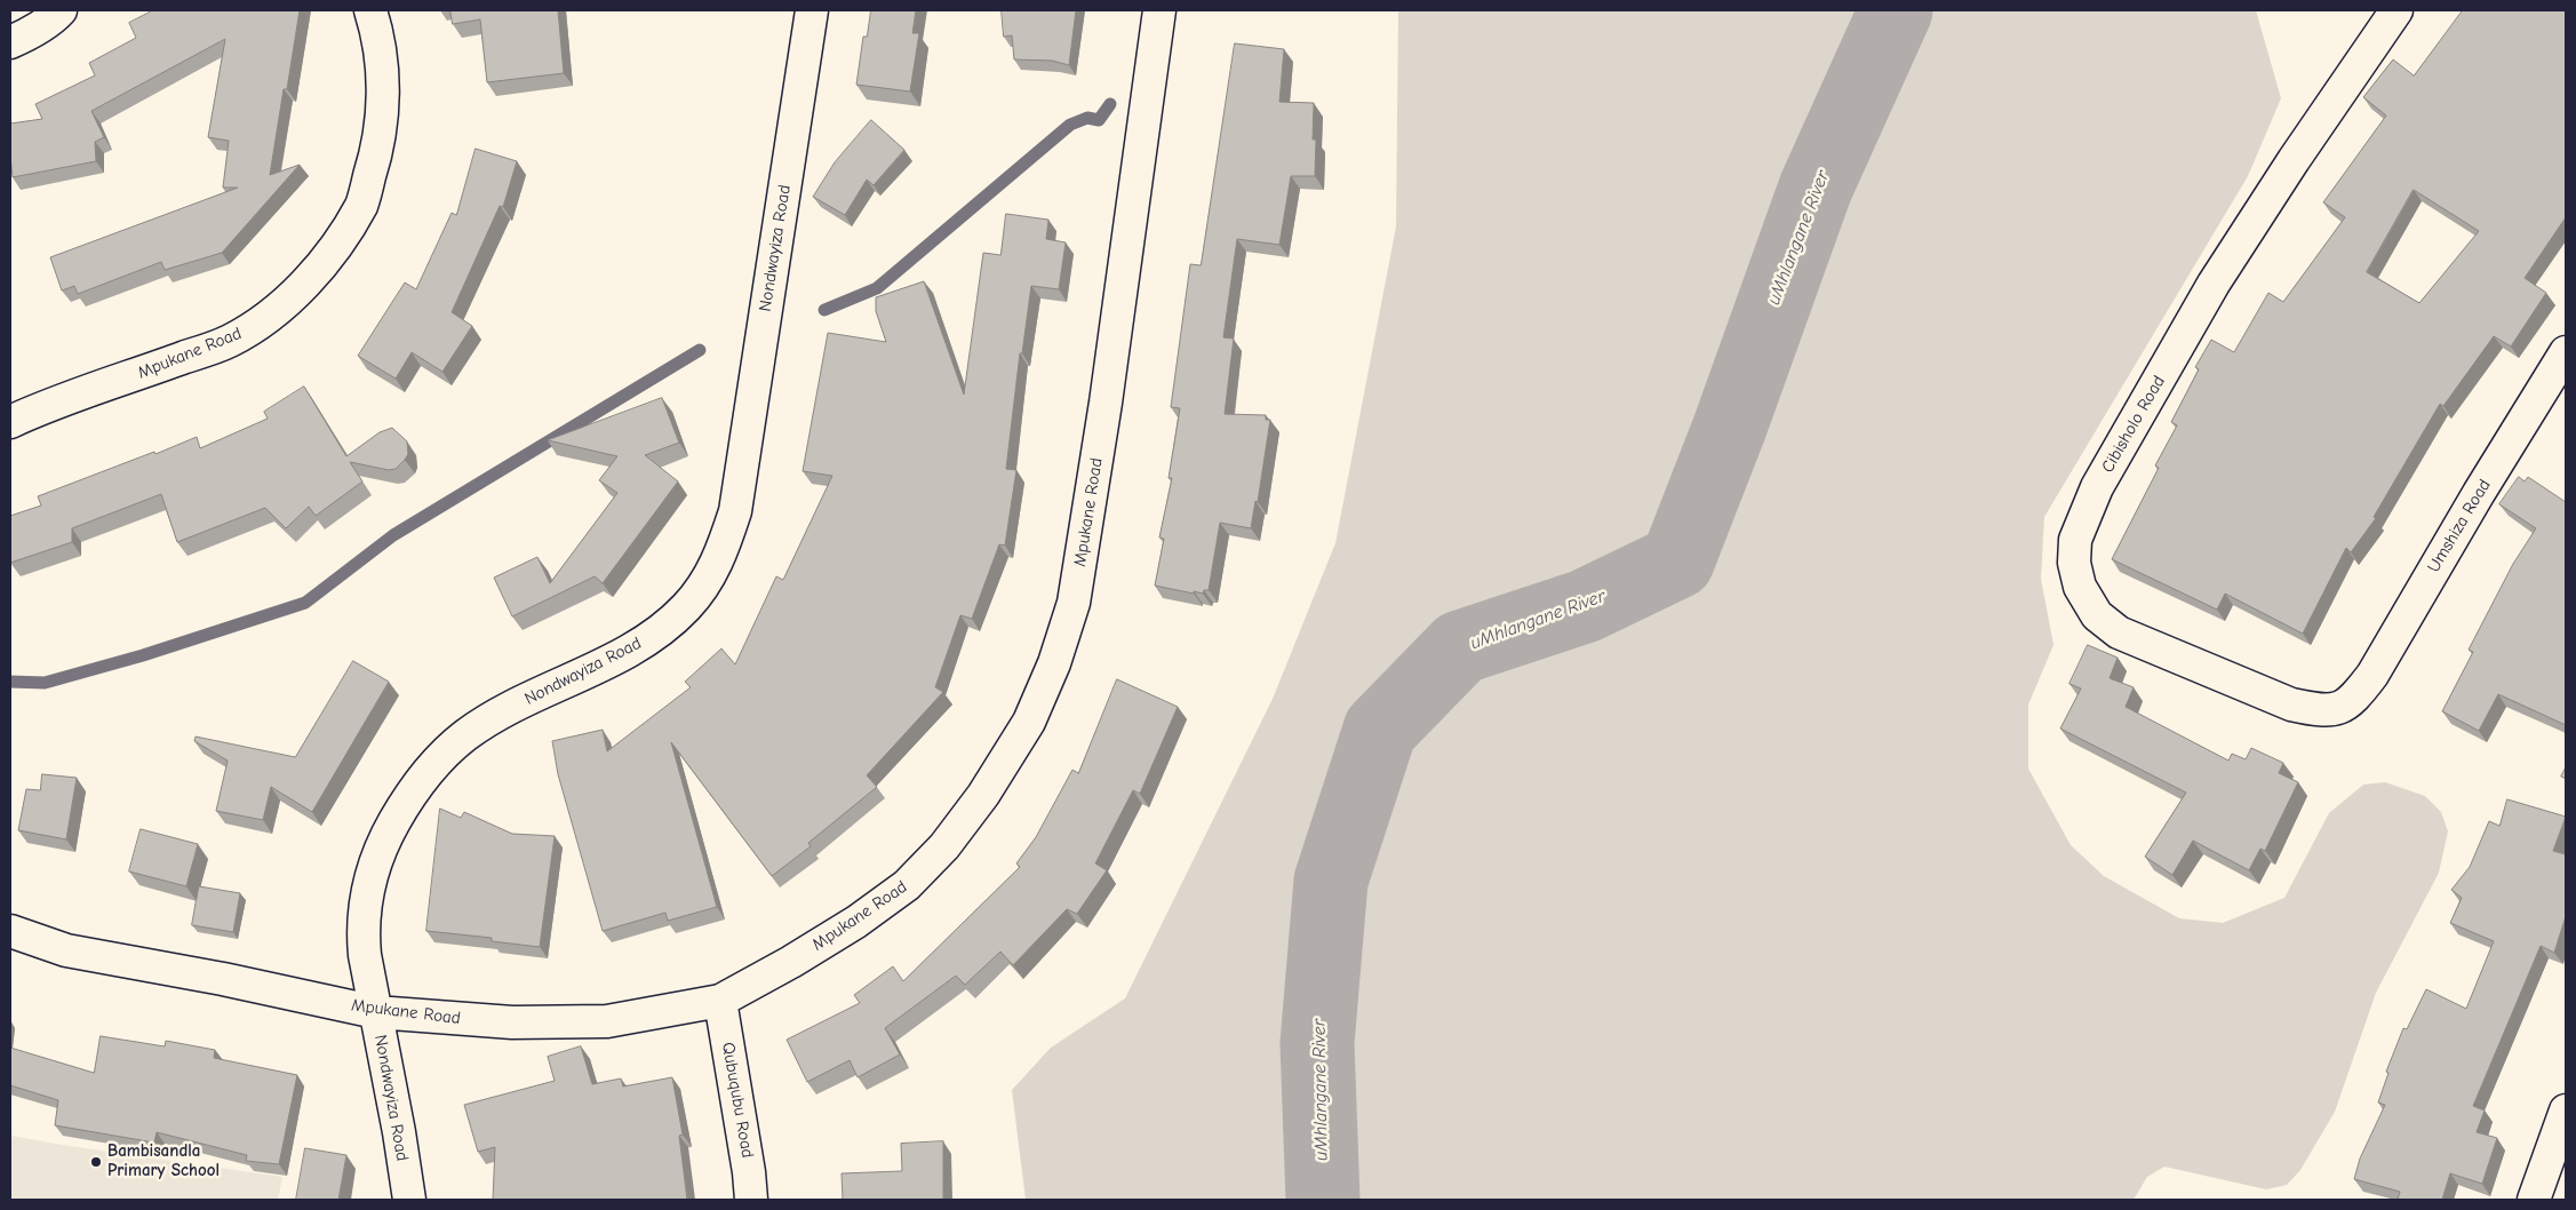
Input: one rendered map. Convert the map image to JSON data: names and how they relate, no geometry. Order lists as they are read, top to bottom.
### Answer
{
  "streets": {
    "street": [
      "Nondwayiza Road",
      "Mpukane Road",
      "Cibisholo Road",
      "Umshiza Road",
      "Qubuqubu Road"
    ]
  },
  "crossings": [
    ["Nondwayiza Road", "Mpukane Road"],
    ["Mpukane Road", "Qubuqubu Road"],
    ["Cibisholo Road", "Umshiza Road"]
  ],
  "water": ["uMhlangane River"],
  "places": ["Bambisandla Primary School"]
}
